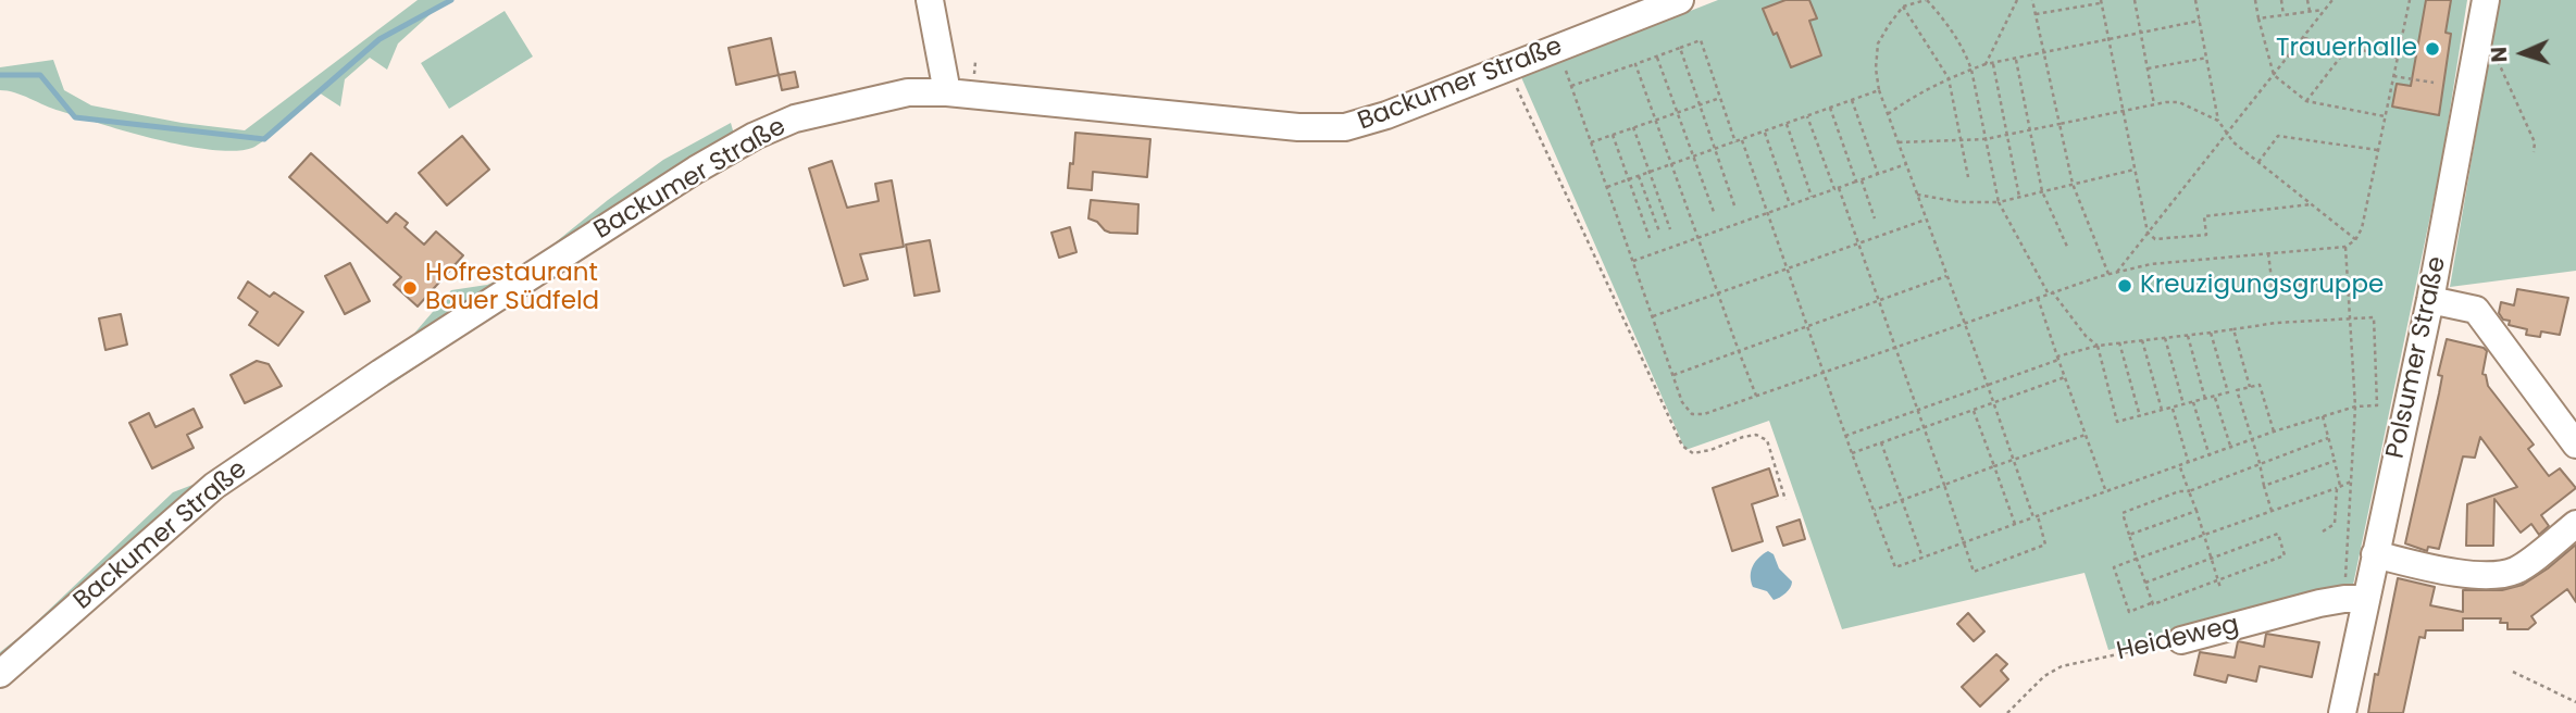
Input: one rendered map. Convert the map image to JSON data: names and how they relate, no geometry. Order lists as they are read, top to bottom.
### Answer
{
  "streets": {
    "street": ["Backumer Straße", "Polsumer Straße", "Heideweg"]
  },
  "crossings": [
    ["Polsumer Straße", "Heideweg"]
  ],
  "places": ["Trauerhalle", "Kreuzigungsgruppe", "Hofrestaurant Bauer Südfeld"],
  "north": "left"
}
